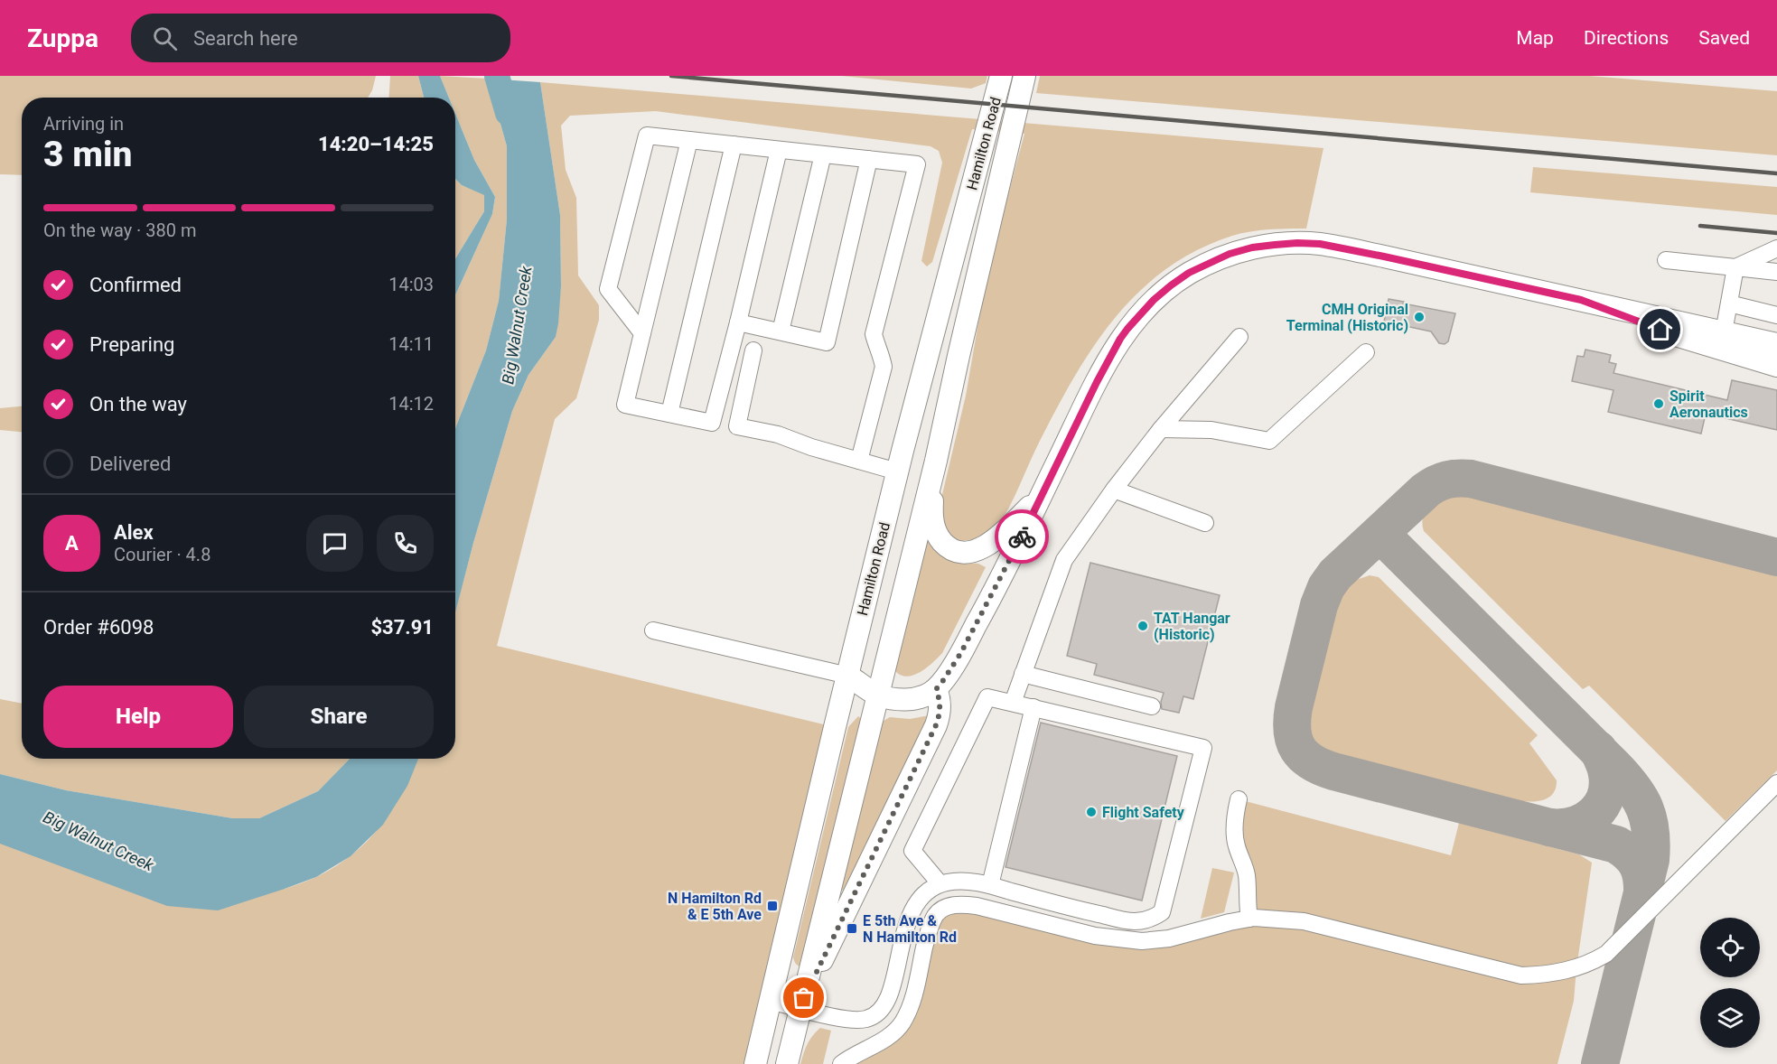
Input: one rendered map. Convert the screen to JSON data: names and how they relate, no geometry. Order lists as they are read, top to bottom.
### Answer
{
  "streets": {
    "main road": ["Hamilton Road"]
  },
  "water": ["Big Walnut Creek"],
  "places": {
    "other": [
      "CMH Original Terminal (Historic)",
      "Spirit Aeronautics",
      "TAT Hangar (Historic)",
      "Flight Safety"
    ],
    "transit": ["N Hamilton Rd & E 5th Ave", "E 5th Ave & N Hamilton Rd"]
  },
  "page": {
    "header": "Zuppa",
    "search": "Search here",
    "nav": ["Map", "Directions", "Saved"],
    "heading": ["3 min", "Arriving in", "14:20–14:25"],
    "panel": [
      "Alex",
      "Courier · 4.8",
      "Order #6098",
      "$37.91"
    ],
    "bar": "On the way · 380 m",
    "list": [
      ["Confirmed", "14:03"],
      ["Preparing", "14:11"],
      ["On the way", "14:12"],
      "Delivered"
    ],
    "round": "A",
    "buttons": ["Help", "Share"]
  }
}
